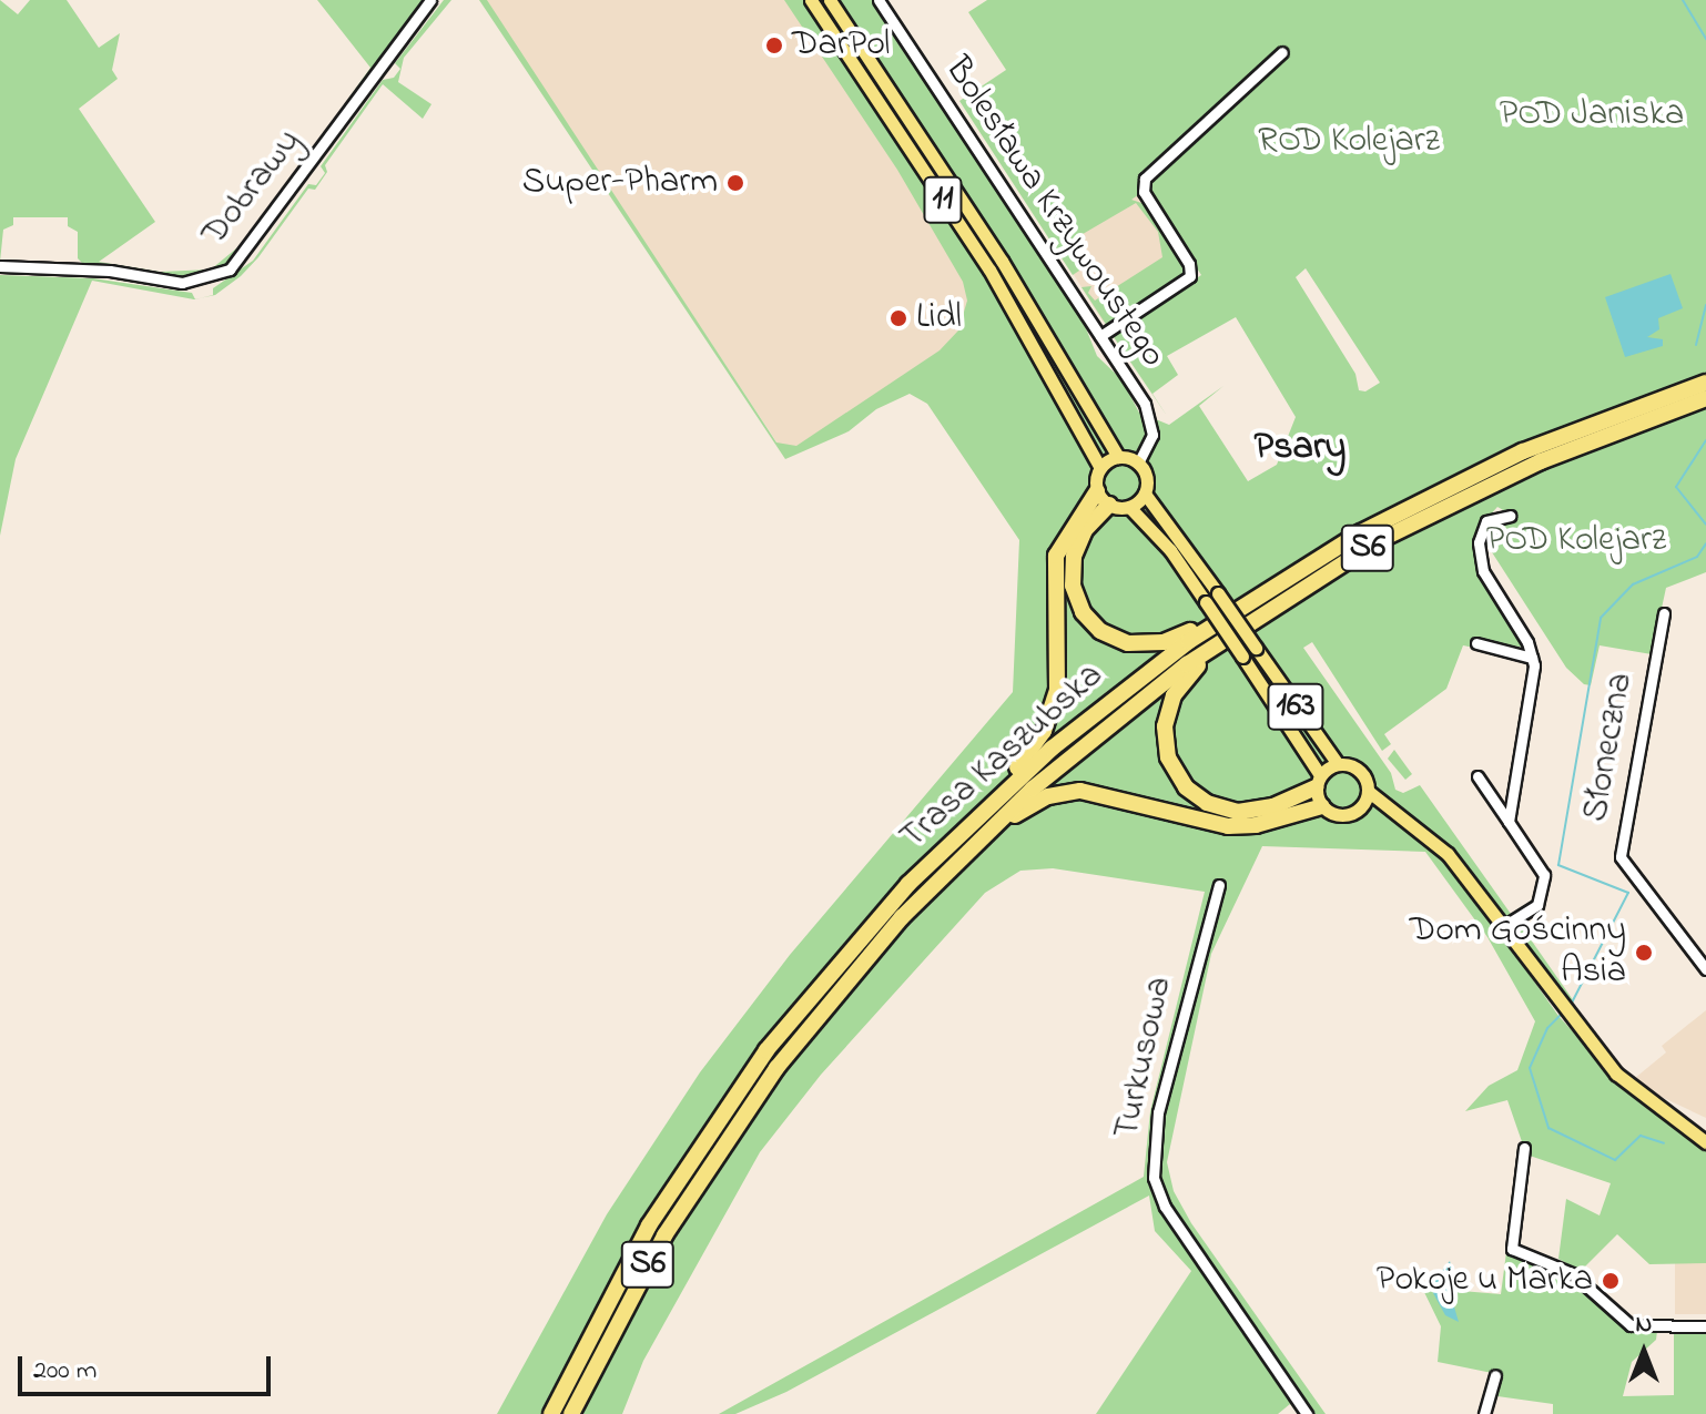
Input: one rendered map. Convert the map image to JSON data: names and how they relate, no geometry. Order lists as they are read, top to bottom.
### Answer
{
  "streets": {
    "highway": ["S6", "Trasa Kaszubska"],
    "main road": ["11", "163"],
    "street": [
      "Dobrawy",
      "Bolesława Krzywoustego",
      "Słoneczna",
      "Turkusowa"
    ]
  },
  "crossings": [
    ["11", "Bolesława Krzywoustego"],
    ["11", "163"],
    ["Bolesława Krzywoustego", "163"]
  ],
  "districts": ["Psary"],
  "parks": ["POD Janiska", "ROD Kolejarz", "POD Kolejarz"],
  "places": [
    "DarPol",
    "Super-Pharm",
    "Lidl",
    "Dom Gościnny Asia",
    "Pokoje u Marka"
  ],
  "scale_bar": "200 m",
  "north": "top"
}
